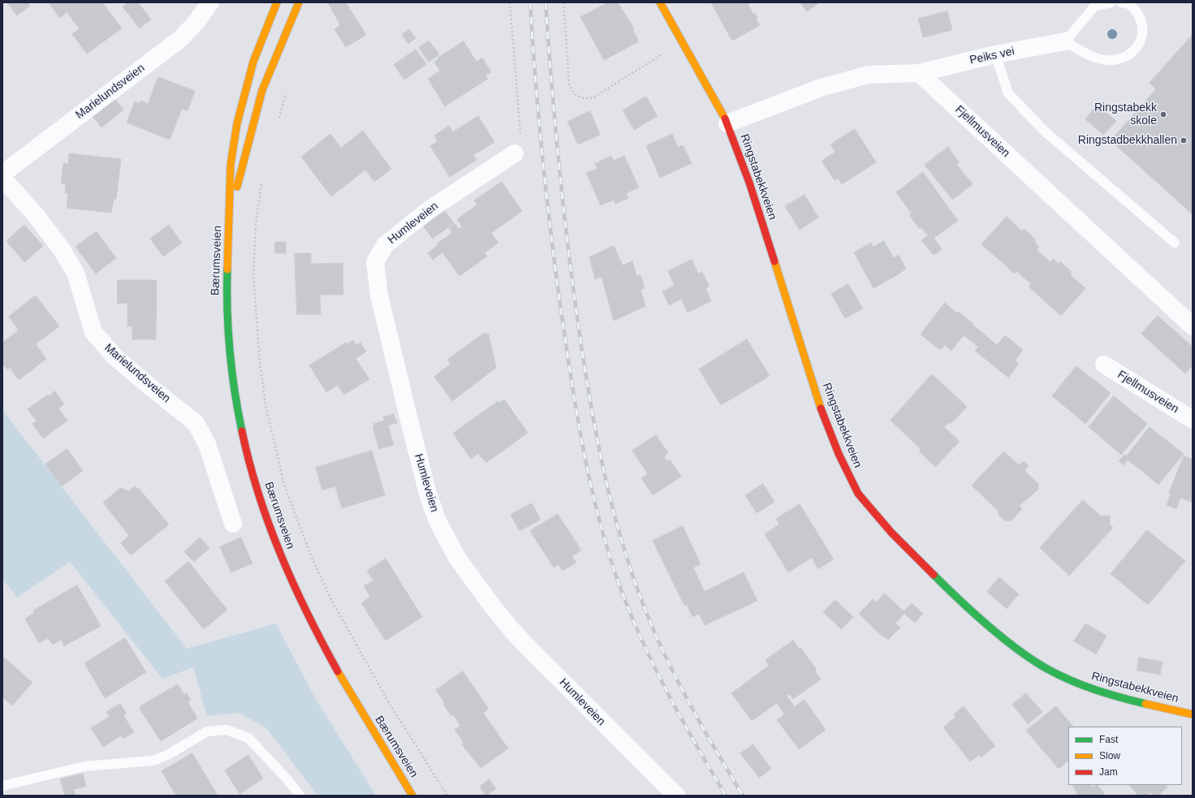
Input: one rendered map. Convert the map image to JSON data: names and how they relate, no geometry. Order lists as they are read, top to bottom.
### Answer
{
  "streets": {
    "main road": ["Ringstabekkveien", "Bærumsveien"],
    "street": [
      "Peiks vei",
      "Marielundsveien",
      "Fjellmusveien",
      "Humleveien"
    ]
  },
  "crossings": [
    ["Peiks vei", "Fjellmusveien"]
  ],
  "places": ["Ringstabekk skole", "Ringstadbekkhallen"],
  "legend": ["Fast", "Slow", "Jam"]
}
